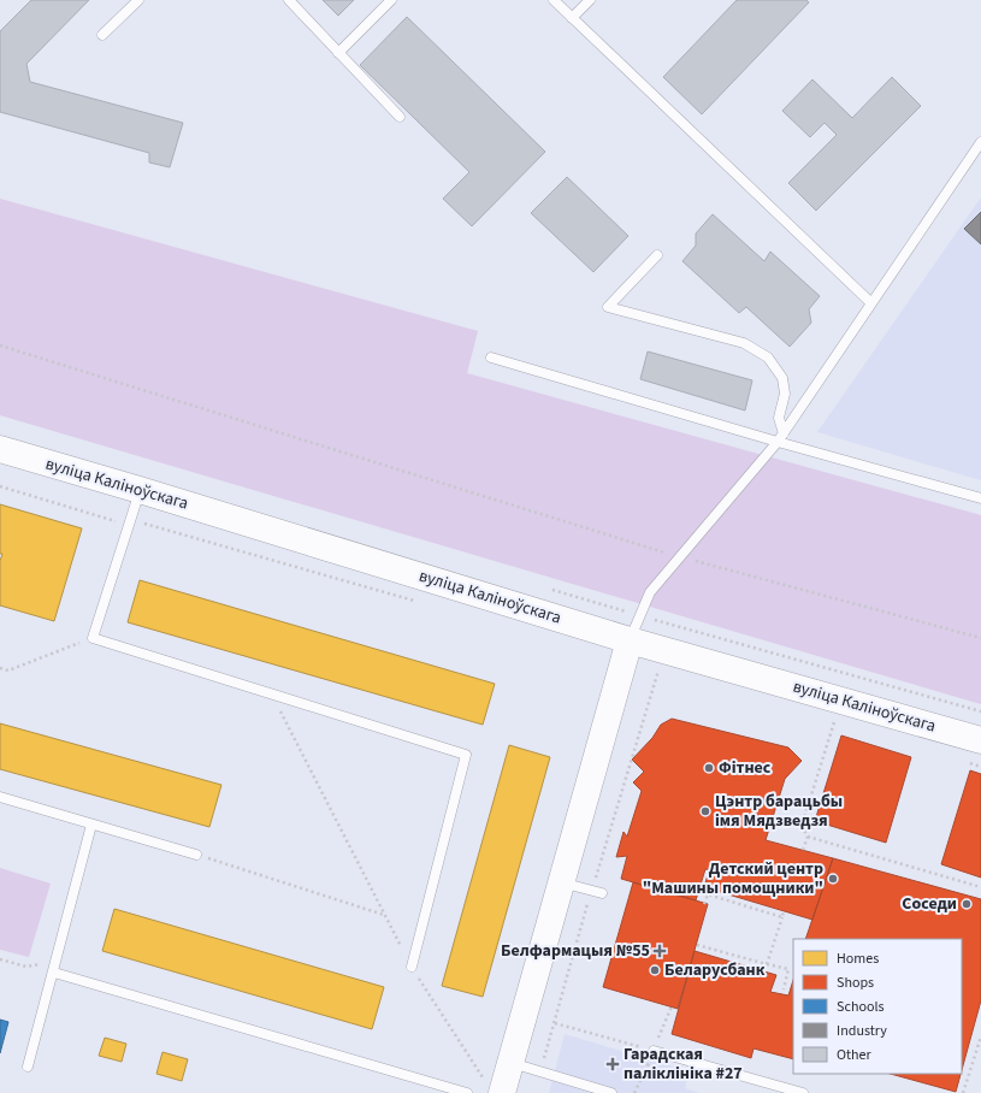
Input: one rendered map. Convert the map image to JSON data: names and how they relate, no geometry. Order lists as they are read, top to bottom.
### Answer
{
  "streets": {
    "main road": ["вуліца Каліноўскага"]
  },
  "places": {
    "other": [
      "Фітнес",
      "Цэнтр барацьбы імя Мядзведзя",
      "Детский центр \"Машины помощники\"",
      "Соседи",
      "Беларусбанк"
    ],
    "health": ["Белфармацыя №55", "Гарадская паліклініка #27"]
  },
  "legend": [
    "Homes",
    "Shops",
    "Schools",
    "Industry",
    "Other"
  ]
}
